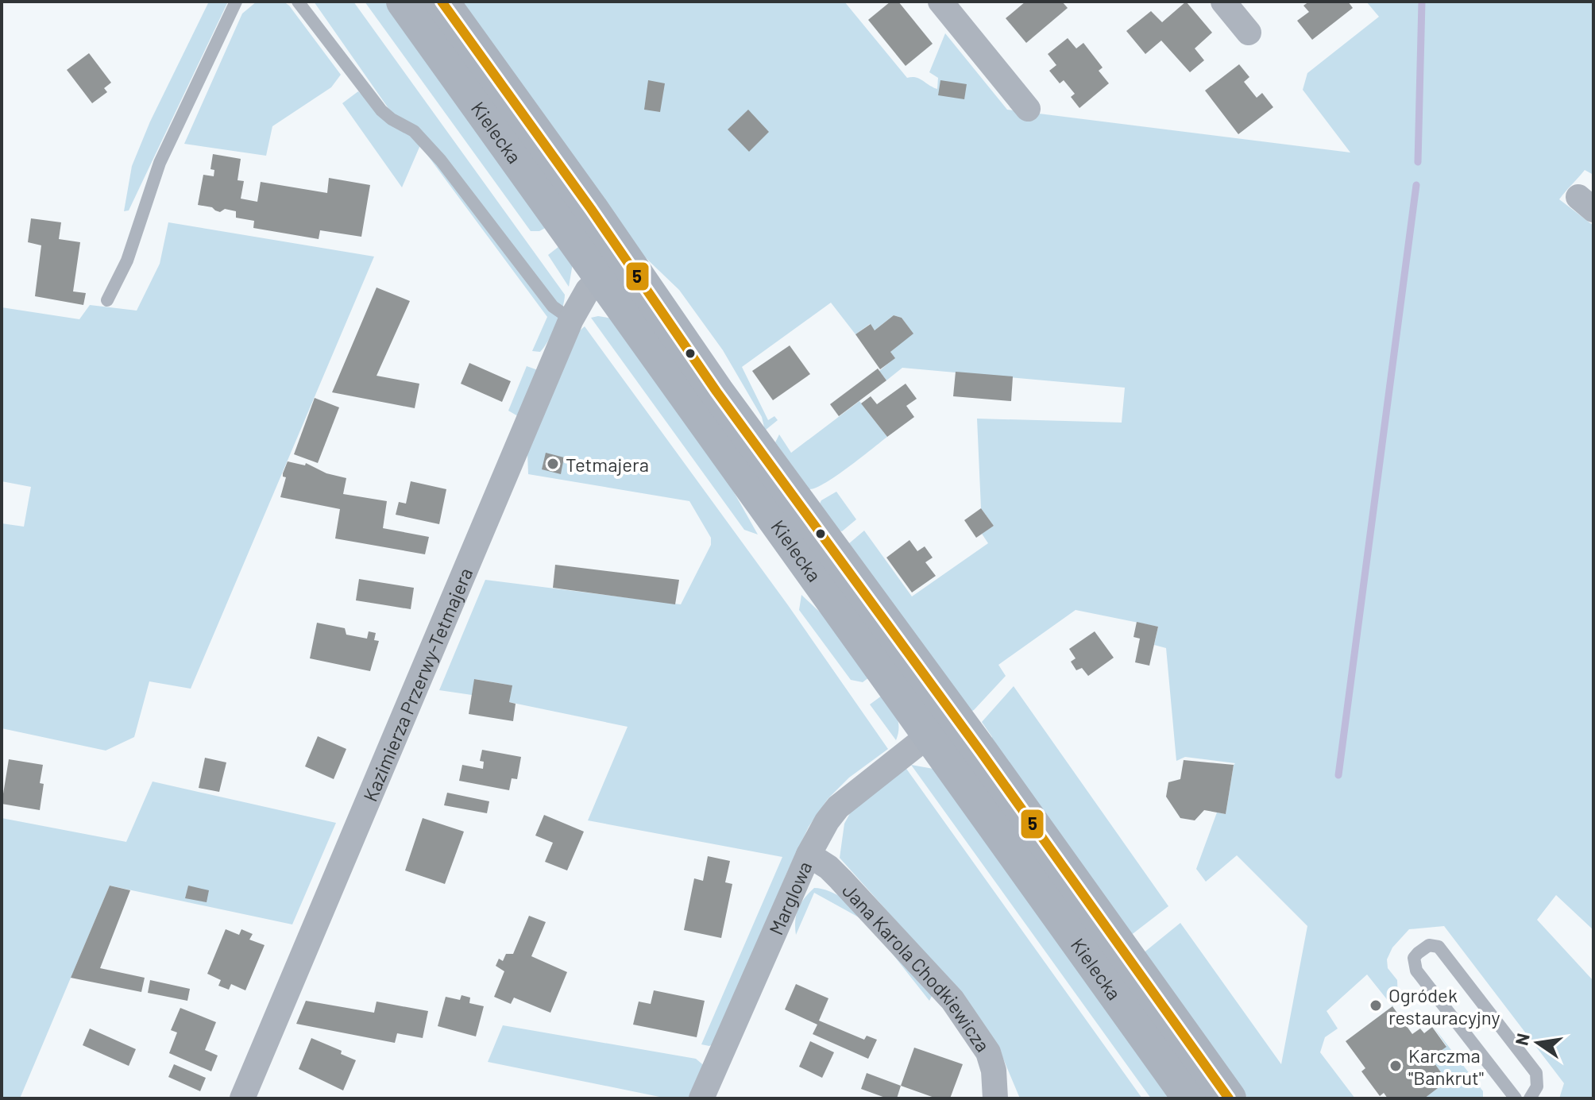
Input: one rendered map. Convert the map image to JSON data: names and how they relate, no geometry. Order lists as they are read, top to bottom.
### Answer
{
  "streets": {
    "main road": ["Kielecka"],
    "street": ["Kazimierza Przerwy-Tetmajera", "Marglowa", "Jana Karola Chodkiewicza"]
  },
  "crossings": [
    ["Kielecka", "Kazimierza Przerwy-Tetmajera"],
    ["Kielecka", "Marglowa"],
    ["Marglowa", "Jana Karola Chodkiewicza"]
  ],
  "places": ["Tetmajera", "Ogródek restauracyjny", "Karczma \"Bankrut\""],
  "lines": ["transit line 5"],
  "north": "left"
}
